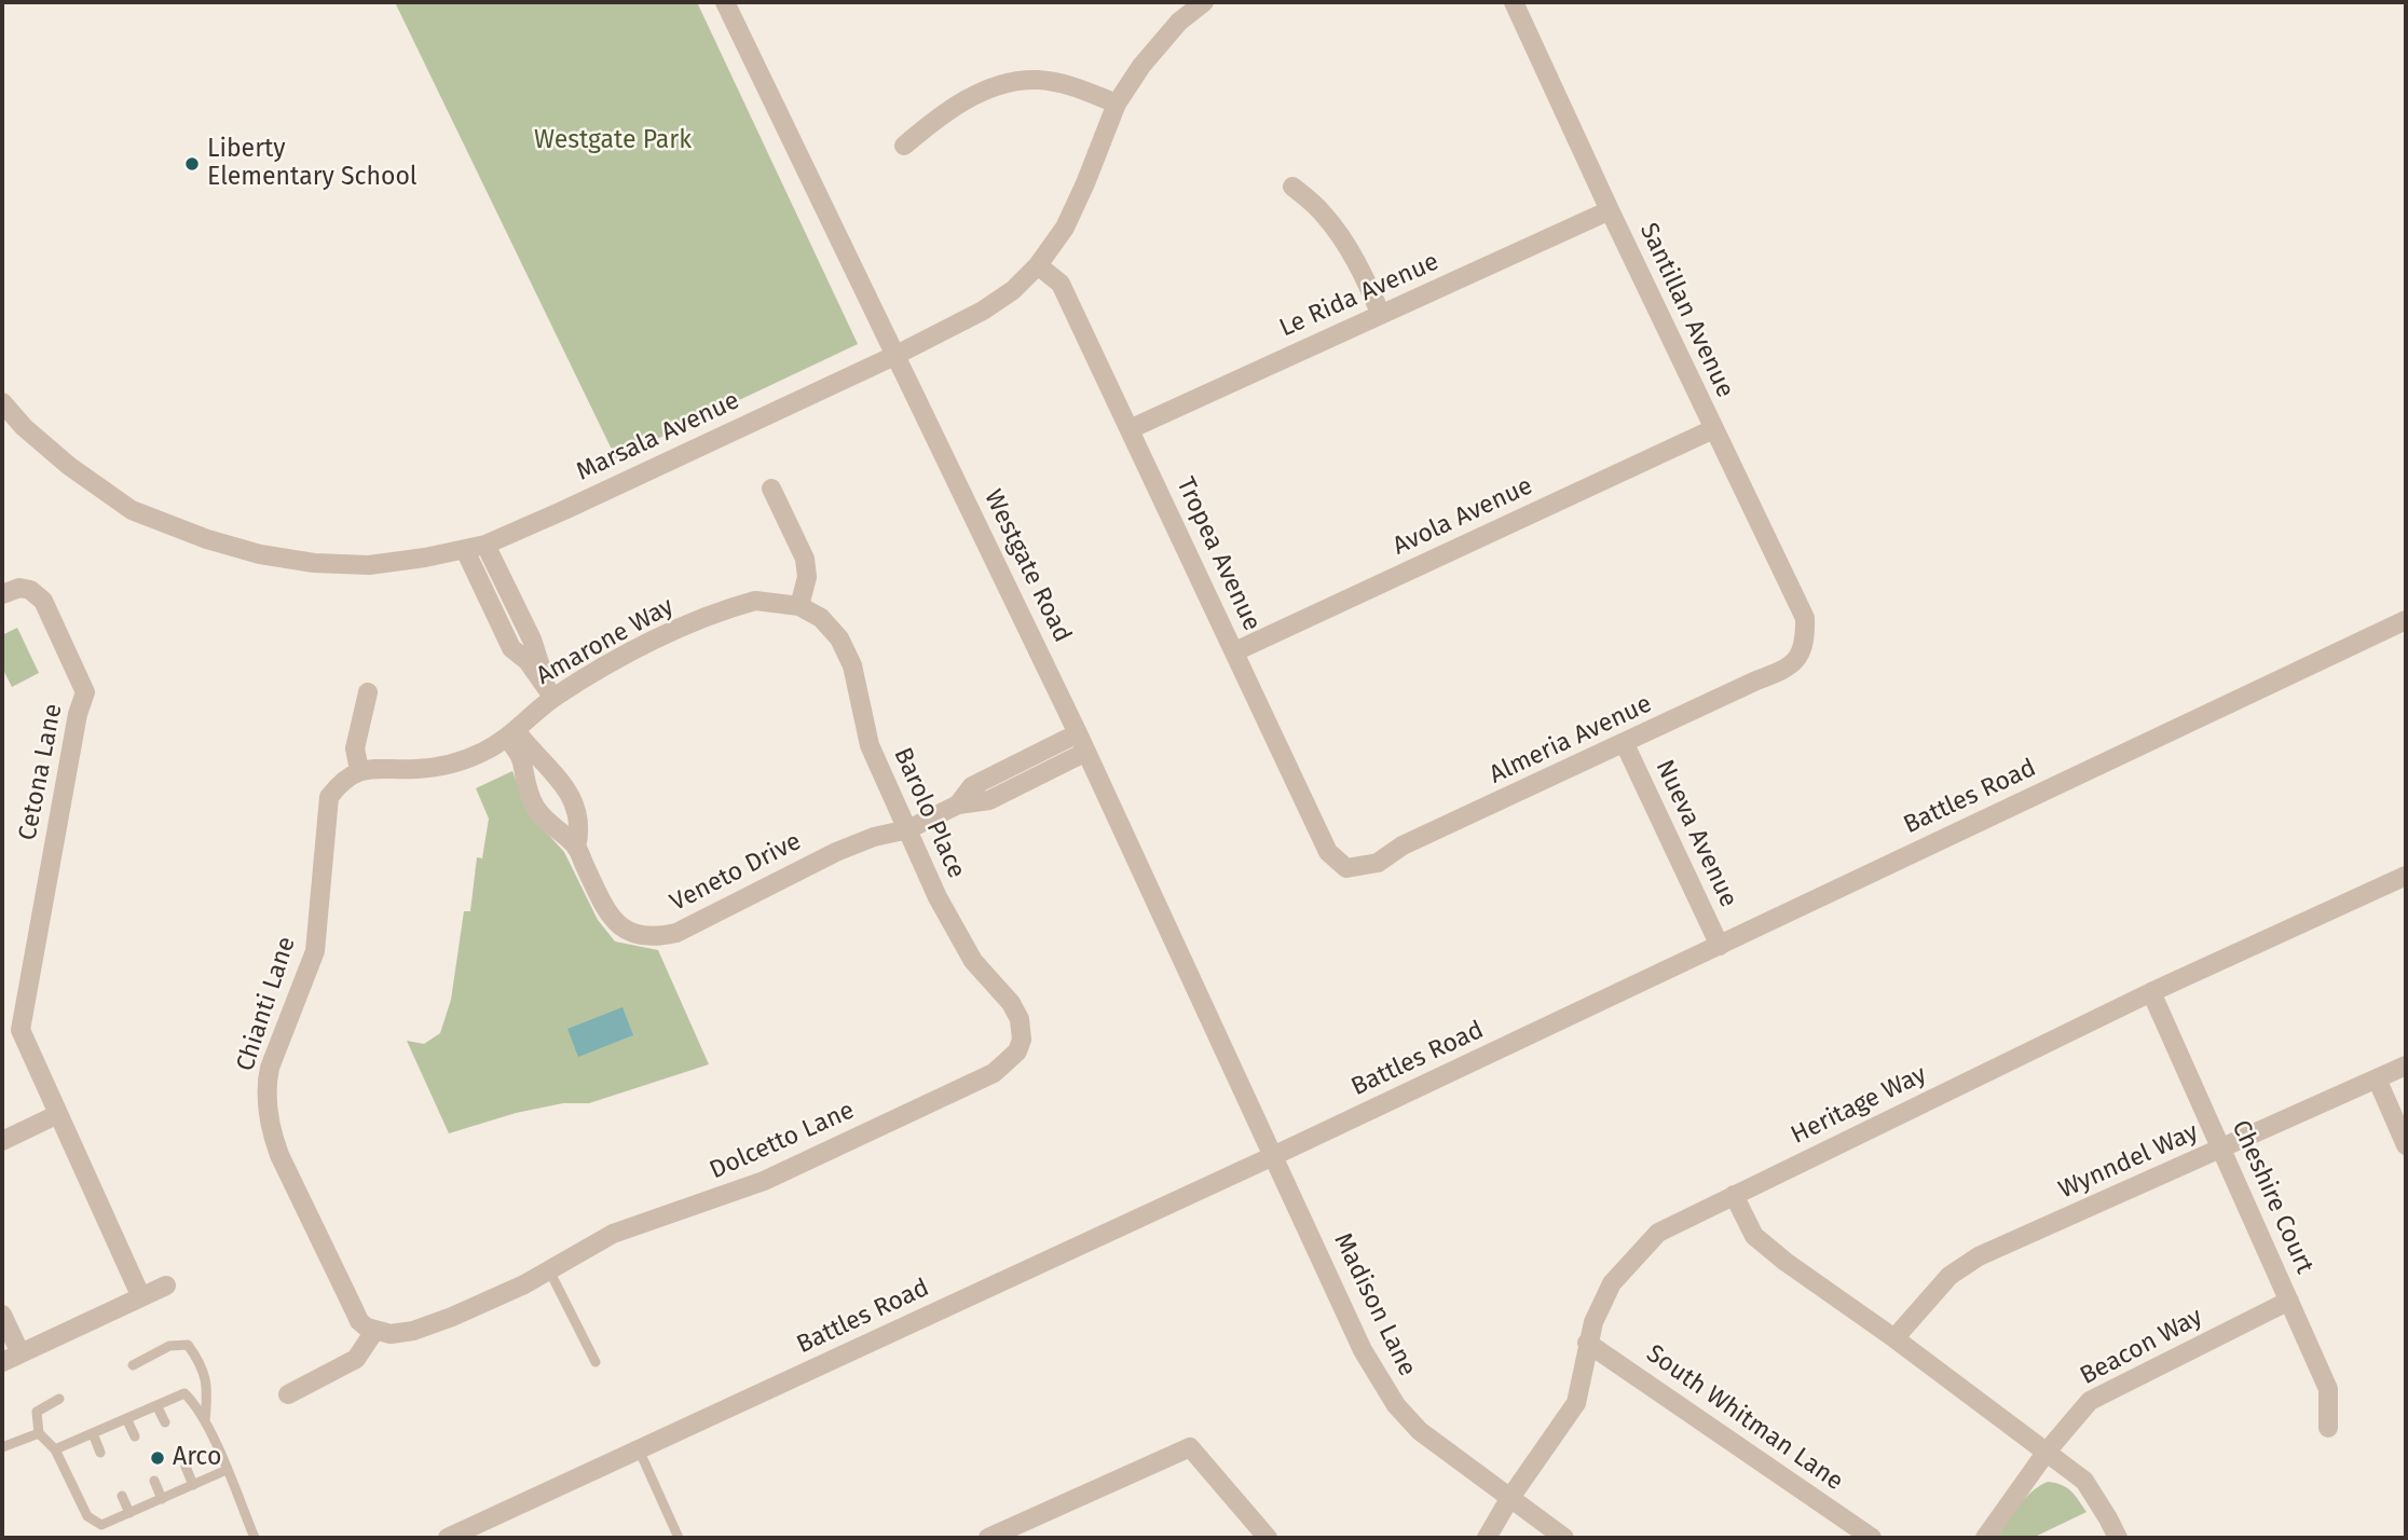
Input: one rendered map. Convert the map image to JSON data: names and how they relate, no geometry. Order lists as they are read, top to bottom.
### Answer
{
  "streets": {
    "street": [
      "Le Rida Avenue",
      "Santillan Avenue",
      "Marsala Avenue",
      "Avola Avenue",
      "Tropea Avenue",
      "Westgate Road",
      "Amarone Way",
      "Almeria Avenue",
      "Cetona Lane",
      "Battles Road",
      "Barolo Place",
      "Nueva Avenue",
      "Veneto Drive",
      "Chianti Lane",
      "Heritage Way",
      "Dolcetto Lane",
      "Wynndel Way",
      "Cheshire Court",
      "Madison Lane",
      "Beacon Way",
      "South Whitman Lane"
    ]
  },
  "crossings": [
    ["Le Rida Avenue", "Santillan Avenue"],
    ["Le Rida Avenue", "Tropea Avenue"],
    ["Santillan Avenue", "Avola Avenue"],
    ["Santillan Avenue", "Almeria Avenue"],
    ["Marsala Avenue", "Tropea Avenue"],
    ["Marsala Avenue", "Westgate Road"],
    ["Avola Avenue", "Tropea Avenue"],
    ["Tropea Avenue", "Almeria Avenue"],
    ["Westgate Road", "Battles Road"],
    ["Westgate Road", "Veneto Drive"],
    ["Westgate Road", "Madison Lane"],
    ["Amarone Way", "Barolo Place"],
    ["Amarone Way", "Veneto Drive"],
    ["Amarone Way", "Chianti Lane"],
    ["Almeria Avenue", "Nueva Avenue"],
    ["Battles Road", "Nueva Avenue"],
    ["Battles Road", "Madison Lane"],
    ["Barolo Place", "Veneto Drive"],
    ["Barolo Place", "Dolcetto Lane"],
    ["Chianti Lane", "Dolcetto Lane"],
    ["Heritage Way", "Cheshire Court"],
    ["Heritage Way", "Madison Lane"],
    ["Heritage Way", "South Whitman Lane"],
    ["Wynndel Way", "Cheshire Court"],
    ["Cheshire Court", "Beacon Way"]
  ],
  "parks": ["Westgate Park"],
  "places": ["Liberty Elementary School", "Arco"]
}
